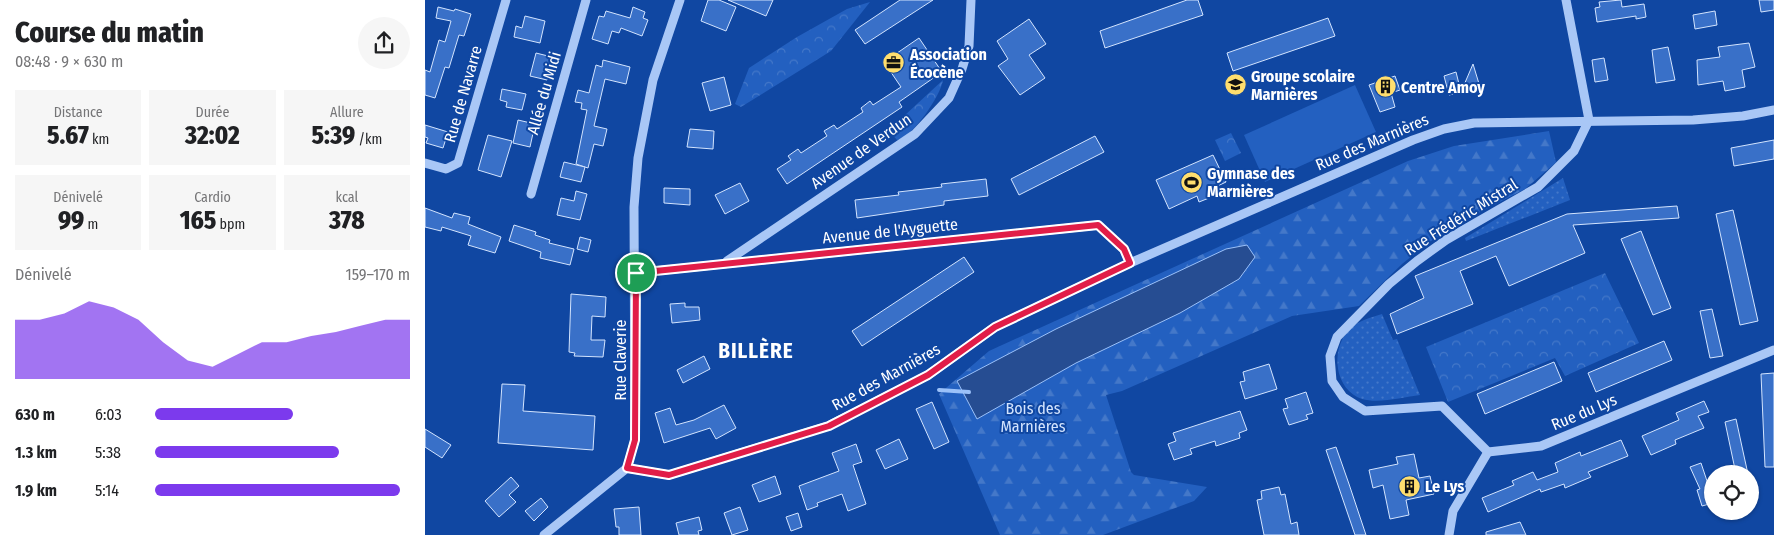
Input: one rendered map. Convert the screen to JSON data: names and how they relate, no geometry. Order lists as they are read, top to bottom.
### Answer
{
  "streets": {
    "street": [
      "Allée du Midi",
      "Rue de Navarre",
      "Rue des Marnières",
      "Avenue de Verdun",
      "Rue Frédéric Mistral",
      "Avenue de l'Ayguette",
      "Rue Claverie",
      "Rue du Lys"
    ]
  },
  "crossings": [
    ["Rue des Marnières", "Rue Frédéric Mistral"],
    ["Rue des Marnières", "Avenue de l'Ayguette"],
    ["Rue des Marnières", "Rue Claverie"],
    ["Avenue de Verdun", "Avenue de l'Ayguette"],
    ["Rue Frédéric Mistral", "Rue du Lys"],
    ["Avenue de l'Ayguette", "Rue Claverie"]
  ],
  "districts": ["BILLÈRE"],
  "parks": ["Bois des Marnières"],
  "places": {
    "office": ["Association Écocène"],
    "school or university": ["Groupe scolaire Marnières"],
    "building": ["Centre Amoy", "Le Lys"],
    "sports": ["Gymnase des Marnières"]
  },
  "page": {
    "heading": ["Course du matin", "08:48 · 9 × 630 m"],
    "stats": [
      ["Distance", "5.67 km"],
      ["Durée", "32:02"],
      ["Allure", "5:39 /km"],
      ["Dénivelé", "99 m"],
      ["Cardio", "165 bpm"],
      ["kcal", "378"]
    ],
    "chart": ["Dénivelé", "159–170 m"],
    "list": [
      {
        "name": "630 m",
        "note": "6:03"
      },
      {
        "name": "1.3 km",
        "note": "5:38"
      },
      {
        "name": "1.9 km",
        "note": "5:14"
      }
    ]
  }
}
